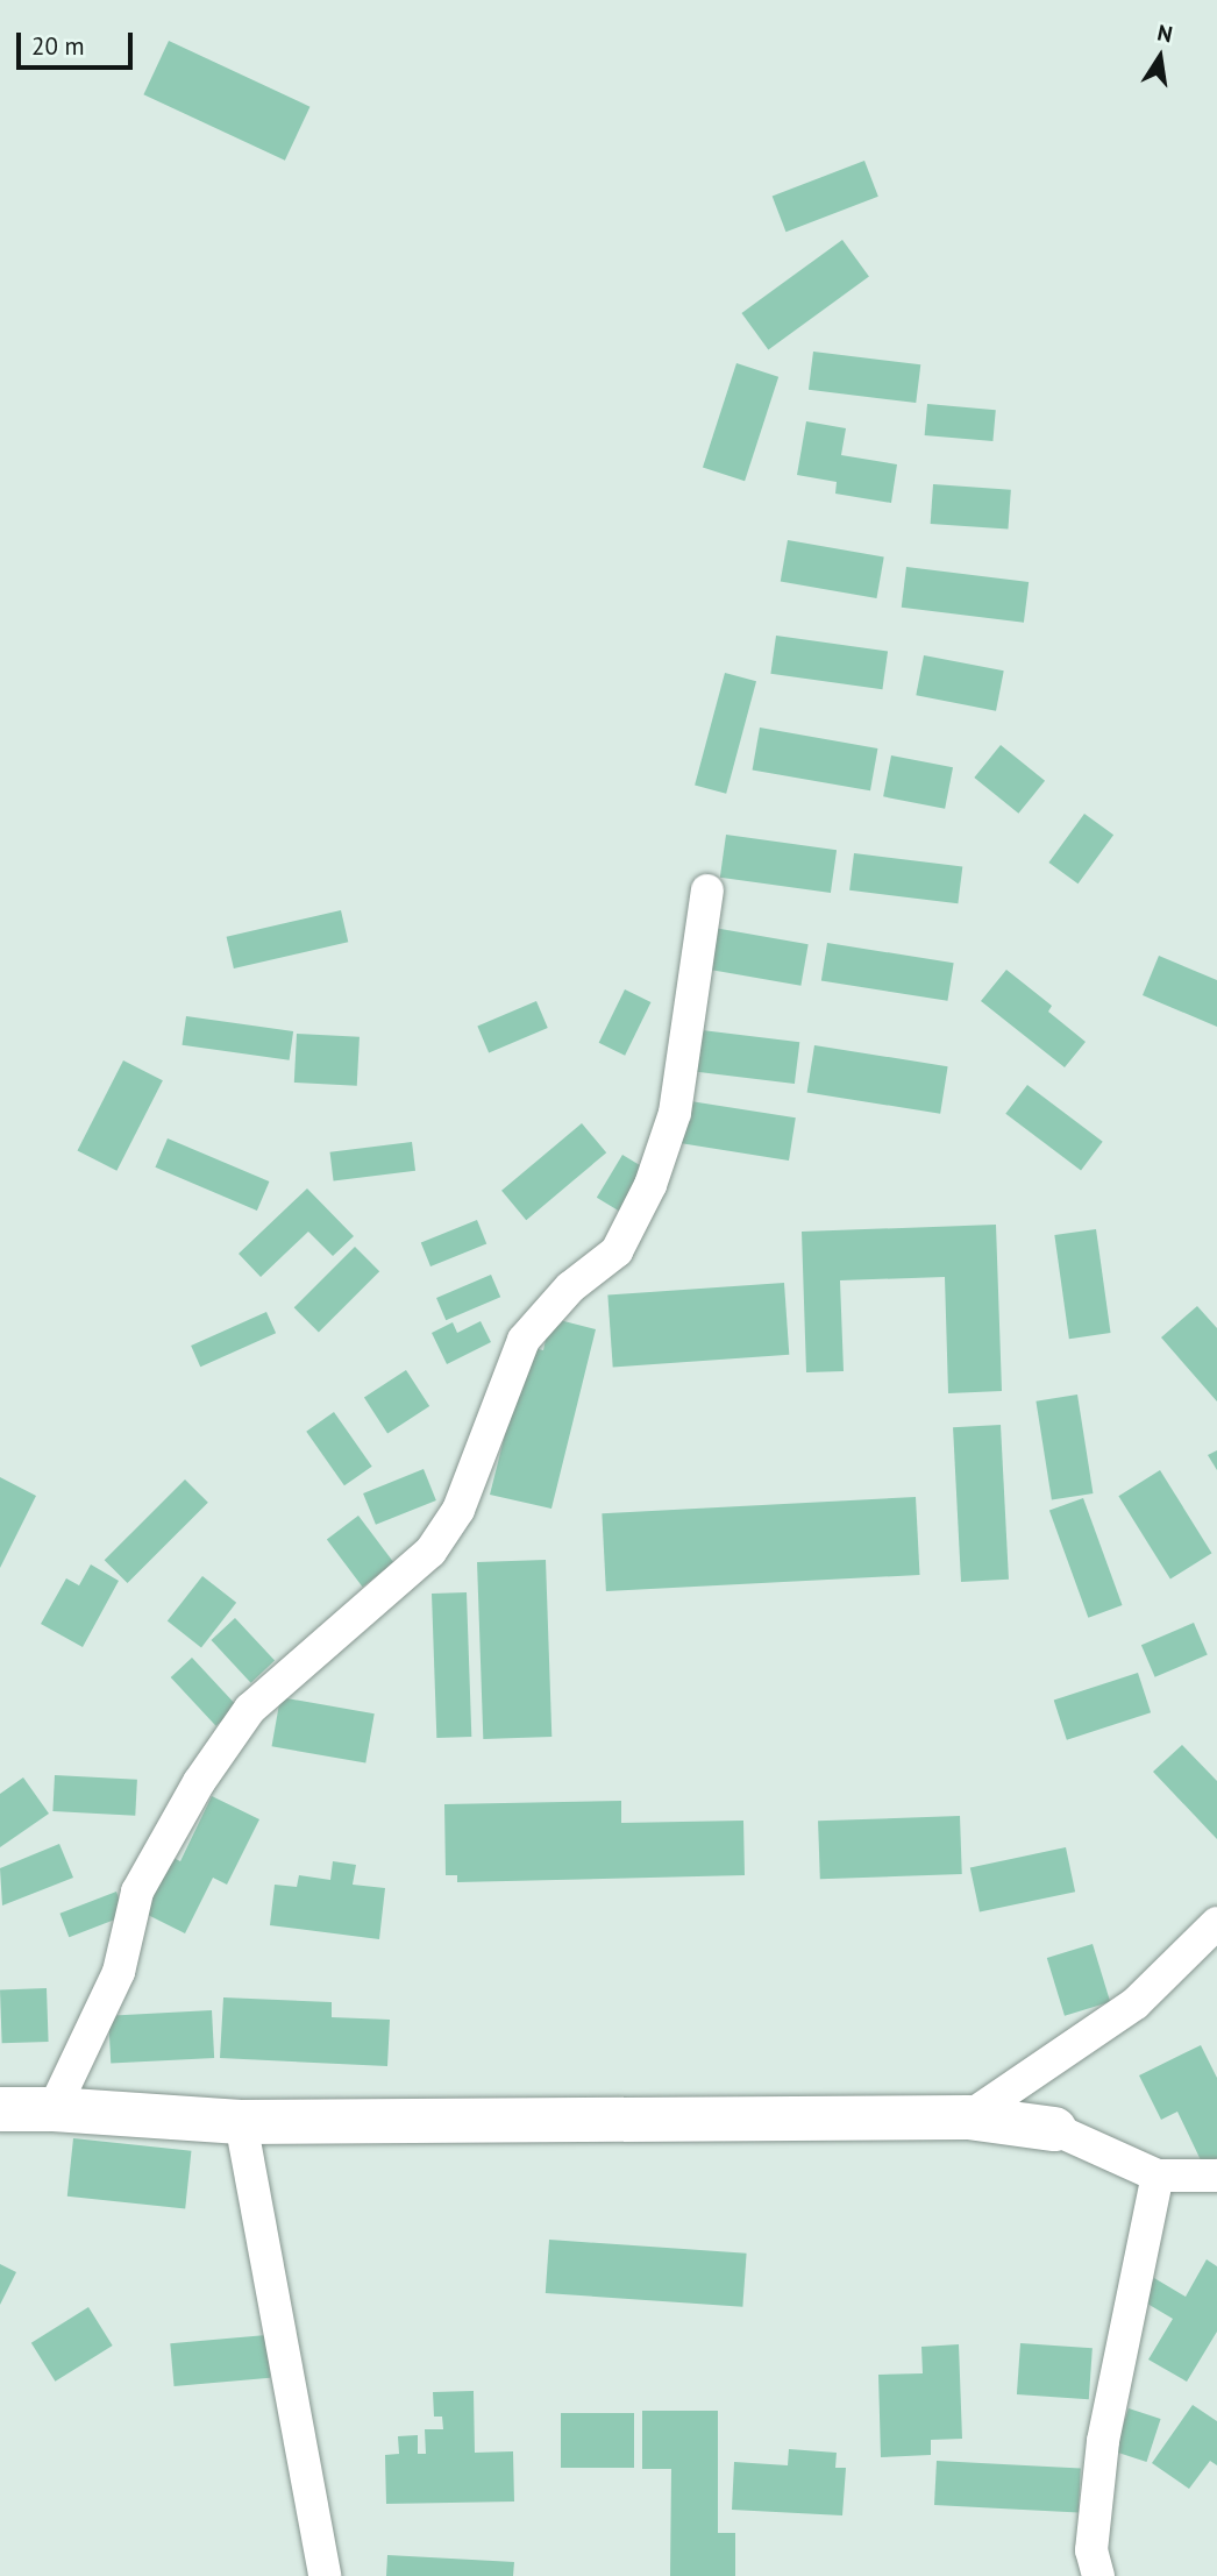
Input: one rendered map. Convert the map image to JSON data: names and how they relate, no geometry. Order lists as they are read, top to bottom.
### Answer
{
  "scale_bar": "20 m",
  "north": "top"
}
